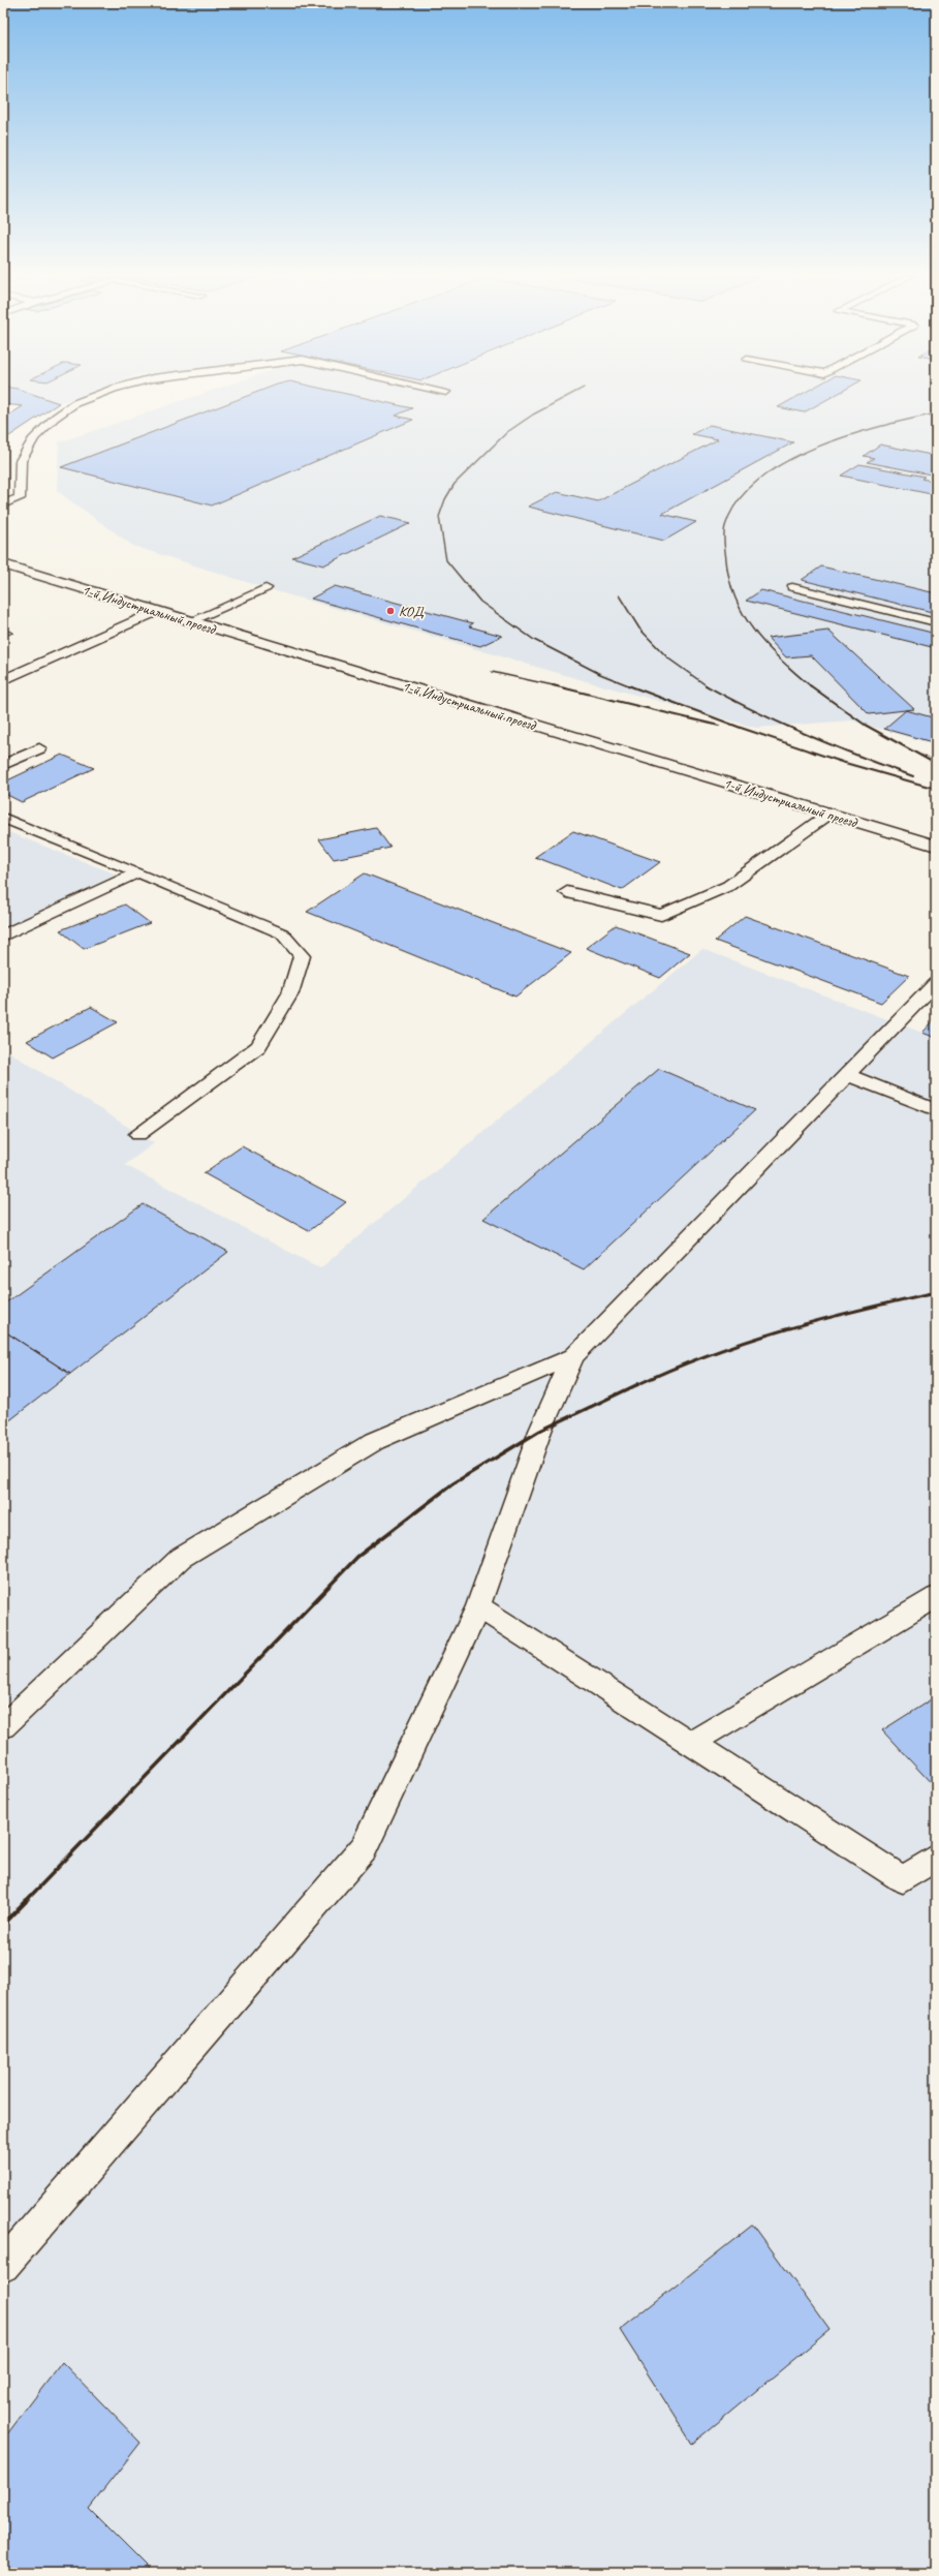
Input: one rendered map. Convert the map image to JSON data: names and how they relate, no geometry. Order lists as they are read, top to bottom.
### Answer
{
  "streets": {
    "street": ["1-й Индустриальный проезд"]
  },
  "places": ["КОД"]
}
